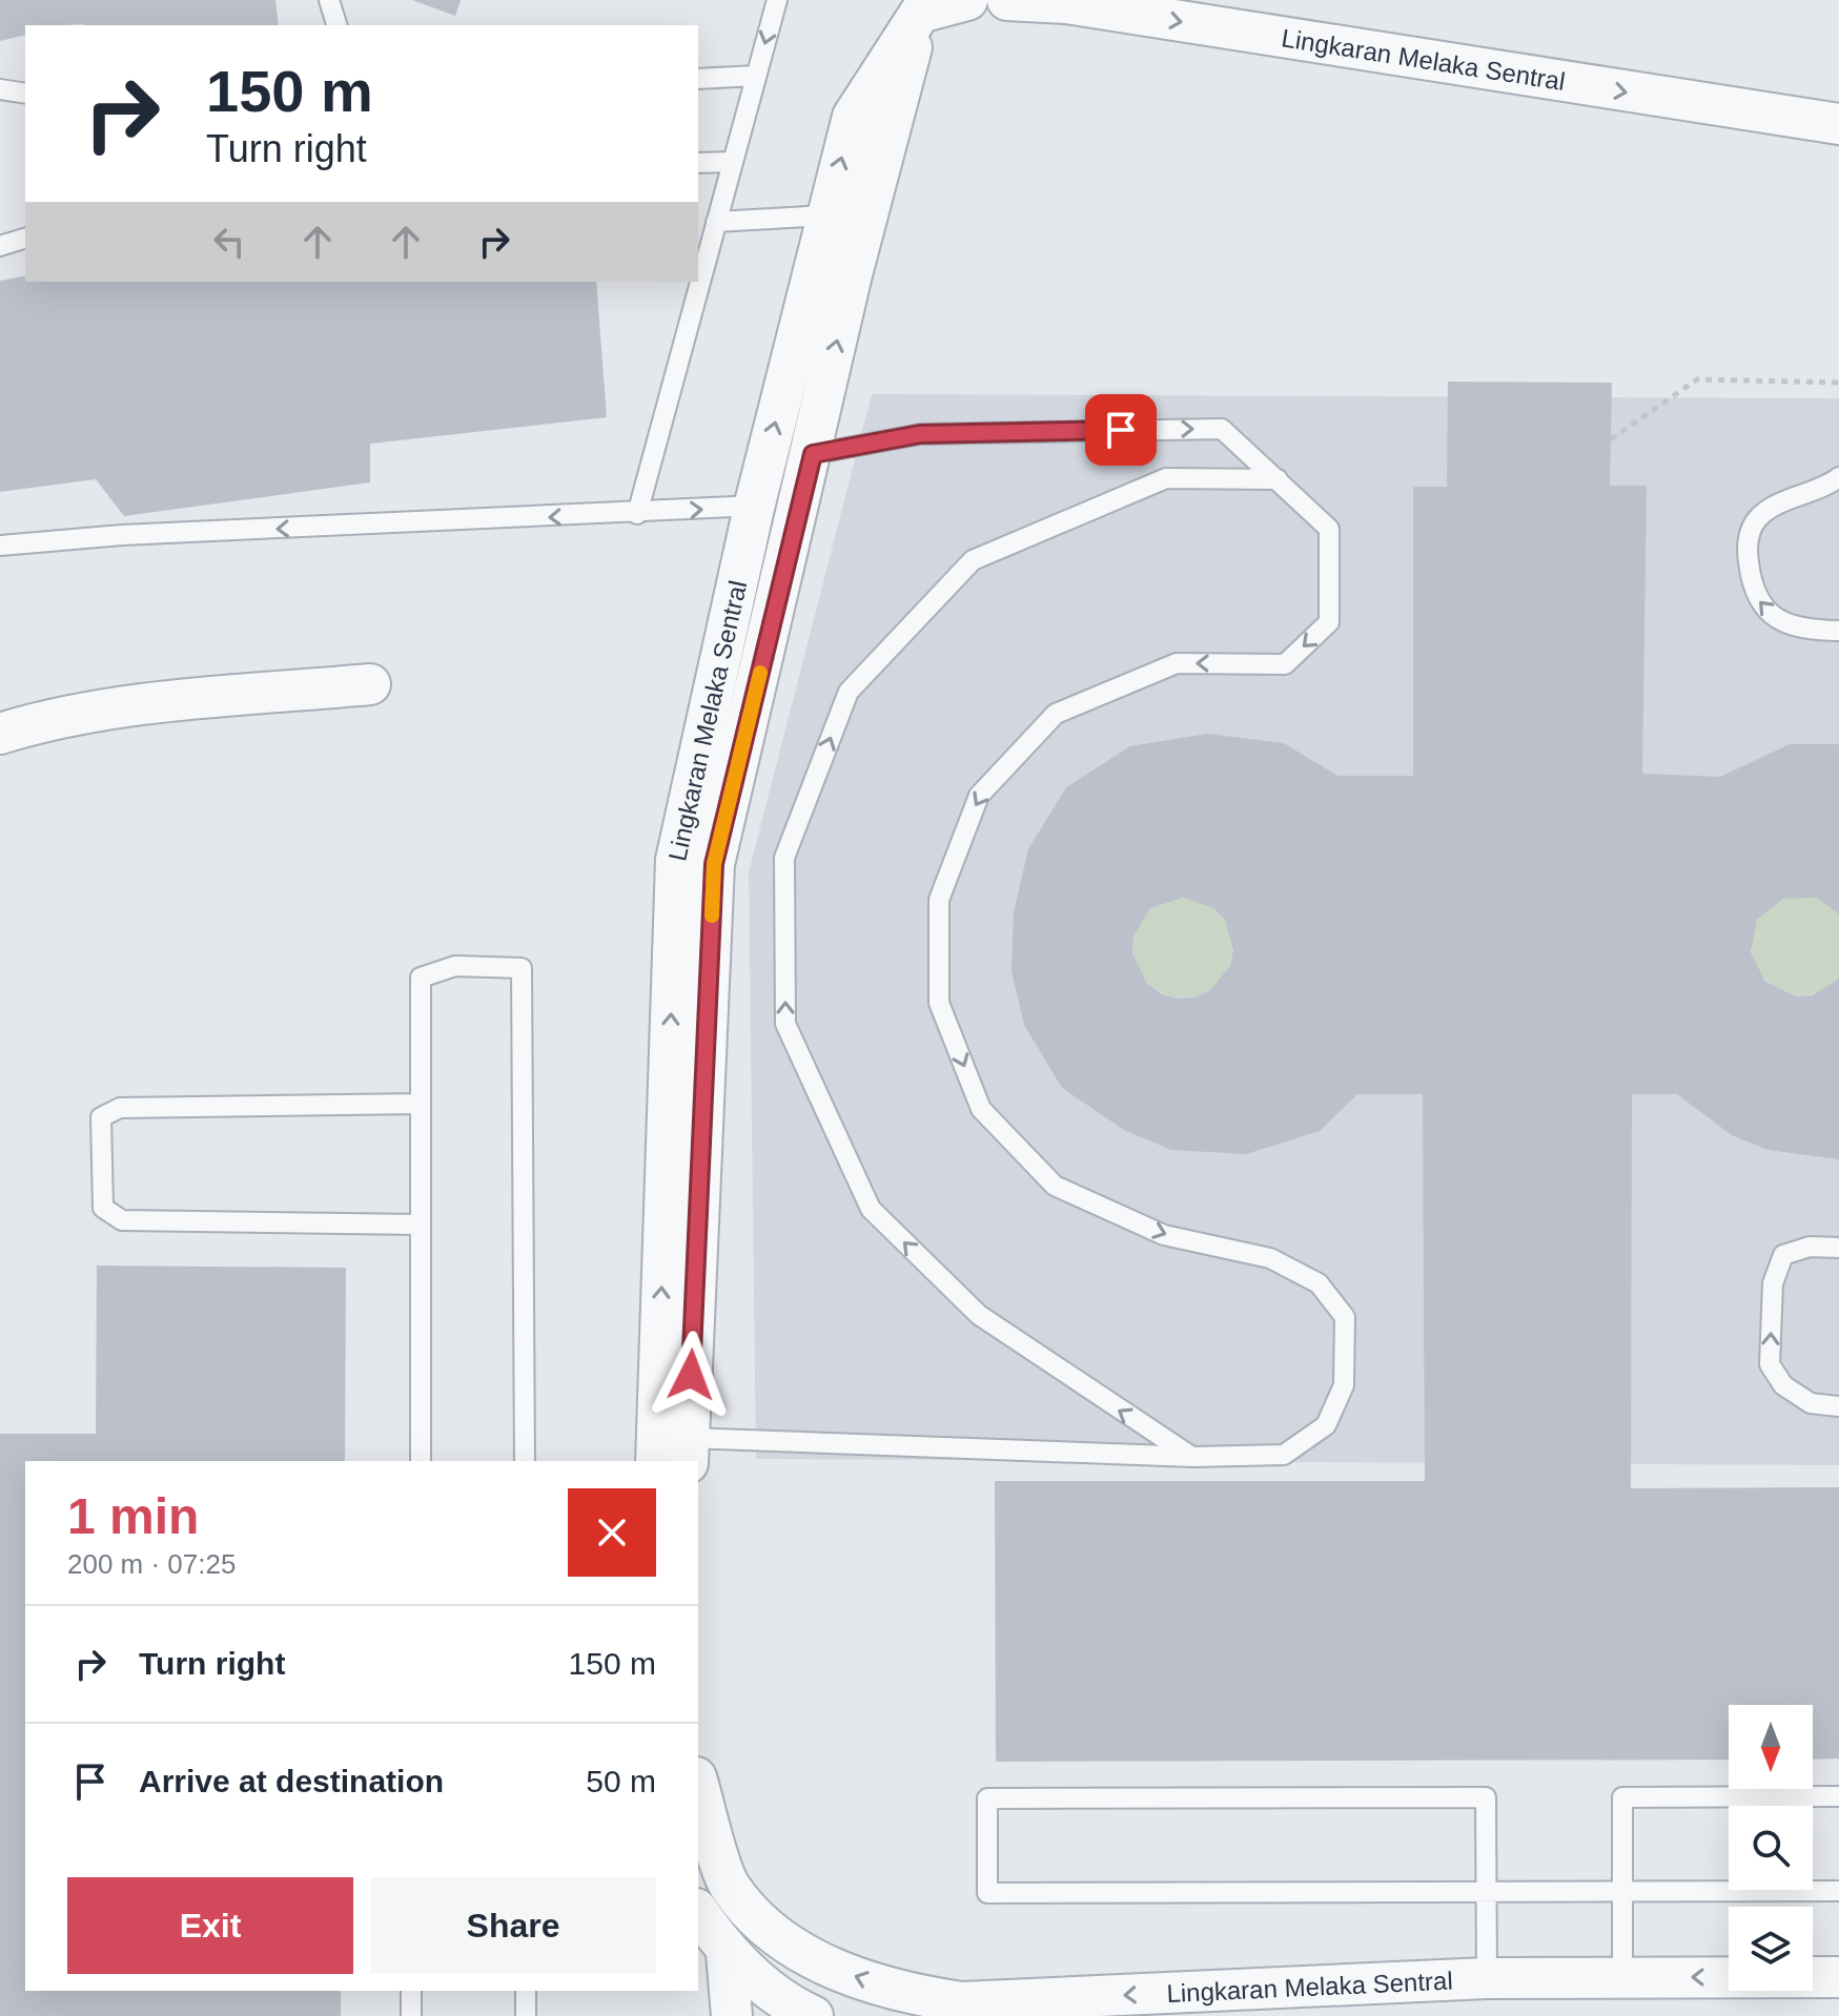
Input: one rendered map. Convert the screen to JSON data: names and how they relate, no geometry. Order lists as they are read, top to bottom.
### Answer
{
  "streets": {
    "street": ["Lingkaran Melaka Sentral"]
  },
  "north": "bottom",
  "page": {
    "turn": ["150 m", "Turn right"],
    "heading": ["1 min", "200 m · 07:25"],
    "list": [
      {
        "name": "Turn right",
        "value": "150 m"
      },
      {
        "name": "Arrive at destination",
        "value": "50 m"
      }
    ],
    "buttons": ["Exit", "Share"]
  }
}
